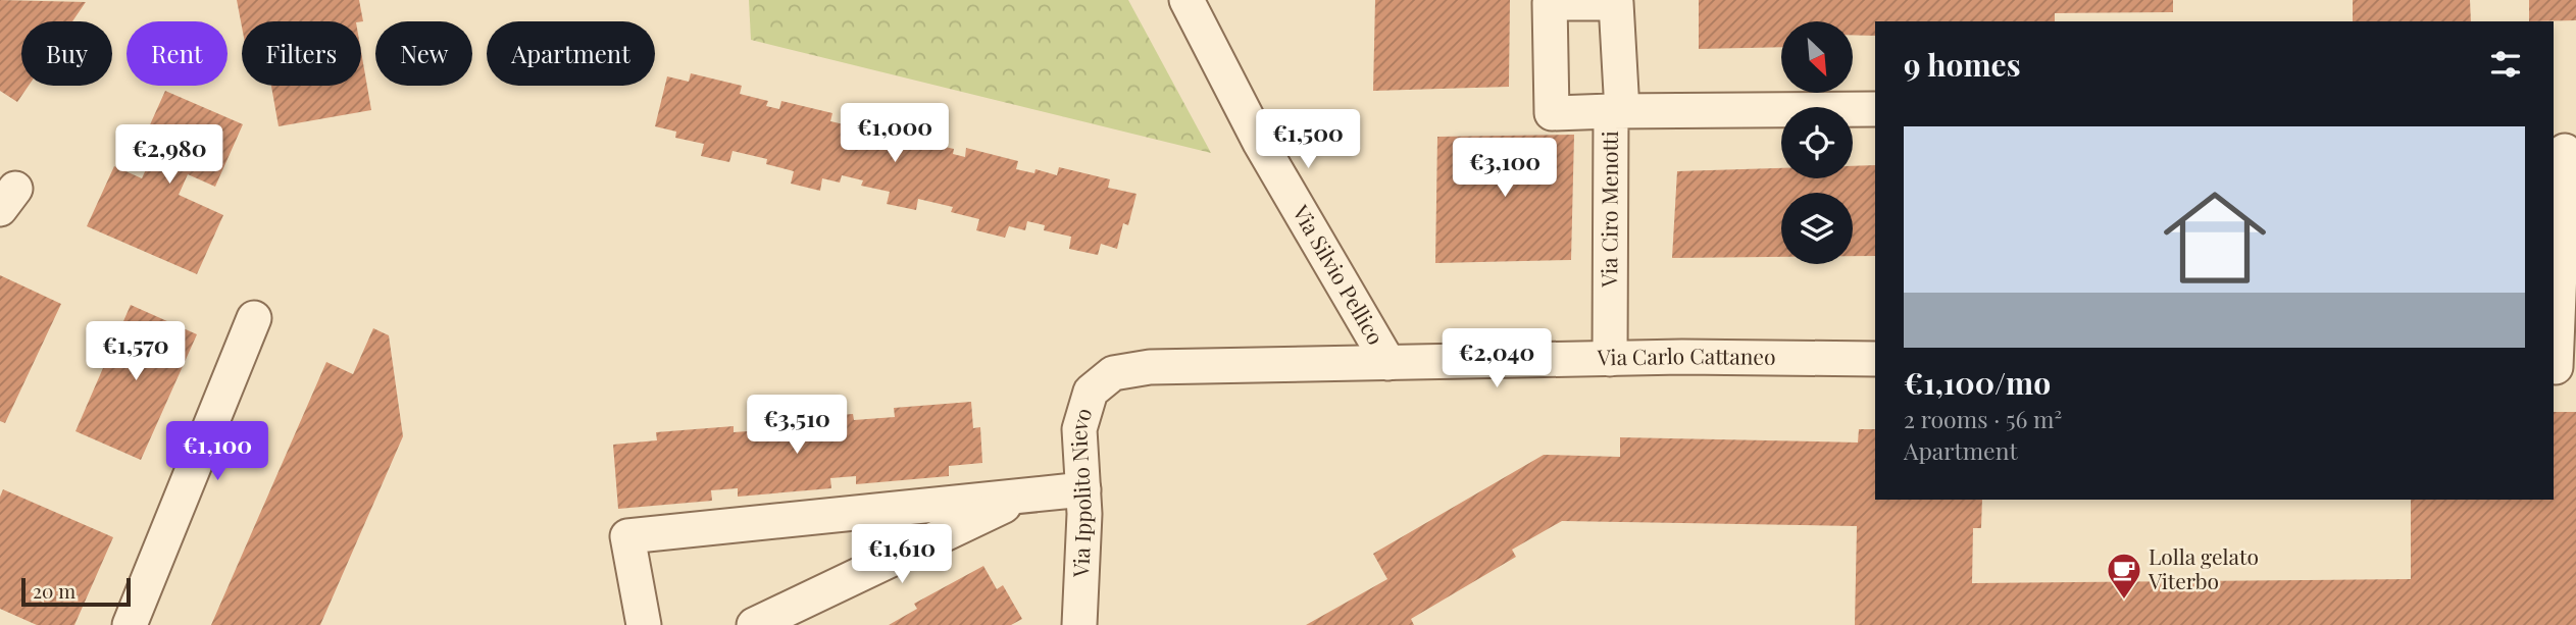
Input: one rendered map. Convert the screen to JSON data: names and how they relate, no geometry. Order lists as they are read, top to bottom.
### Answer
{
  "streets": {
    "street": [
      "Via Ciro Menotti",
      "Via Silvio Pellico",
      "Via Carlo Cattaneo",
      "Via Ippolito Nievo"
    ]
  },
  "crossings": [
    ["Via Ciro Menotti", "Via Carlo Cattaneo"],
    ["Via Silvio Pellico", "Via Carlo Cattaneo"],
    ["Via Carlo Cattaneo", "Via Ippolito Nievo"]
  ],
  "places": {
    "cafe": ["Lolla gelato Viterbo"]
  },
  "scale_bar": "20 m",
  "north": "bottom right",
  "page": {
    "chip": [
      "Buy",
      "Rent",
      "Filters",
      "New",
      "Apartment"
    ],
    "heading": "9 homes",
    "price": [
      "€1,000",
      "€1,500",
      "€2,980",
      "€3,100",
      "€1,570",
      "€2,040",
      "€3,510",
      "€1,100",
      "€1,610"
    ],
    "list": [
      {
        "name": "€1,100/mo",
        "note": "2 rooms · 56 m² · Apartment"
      }
    ],
    "scale": "20 m"
  }
}
